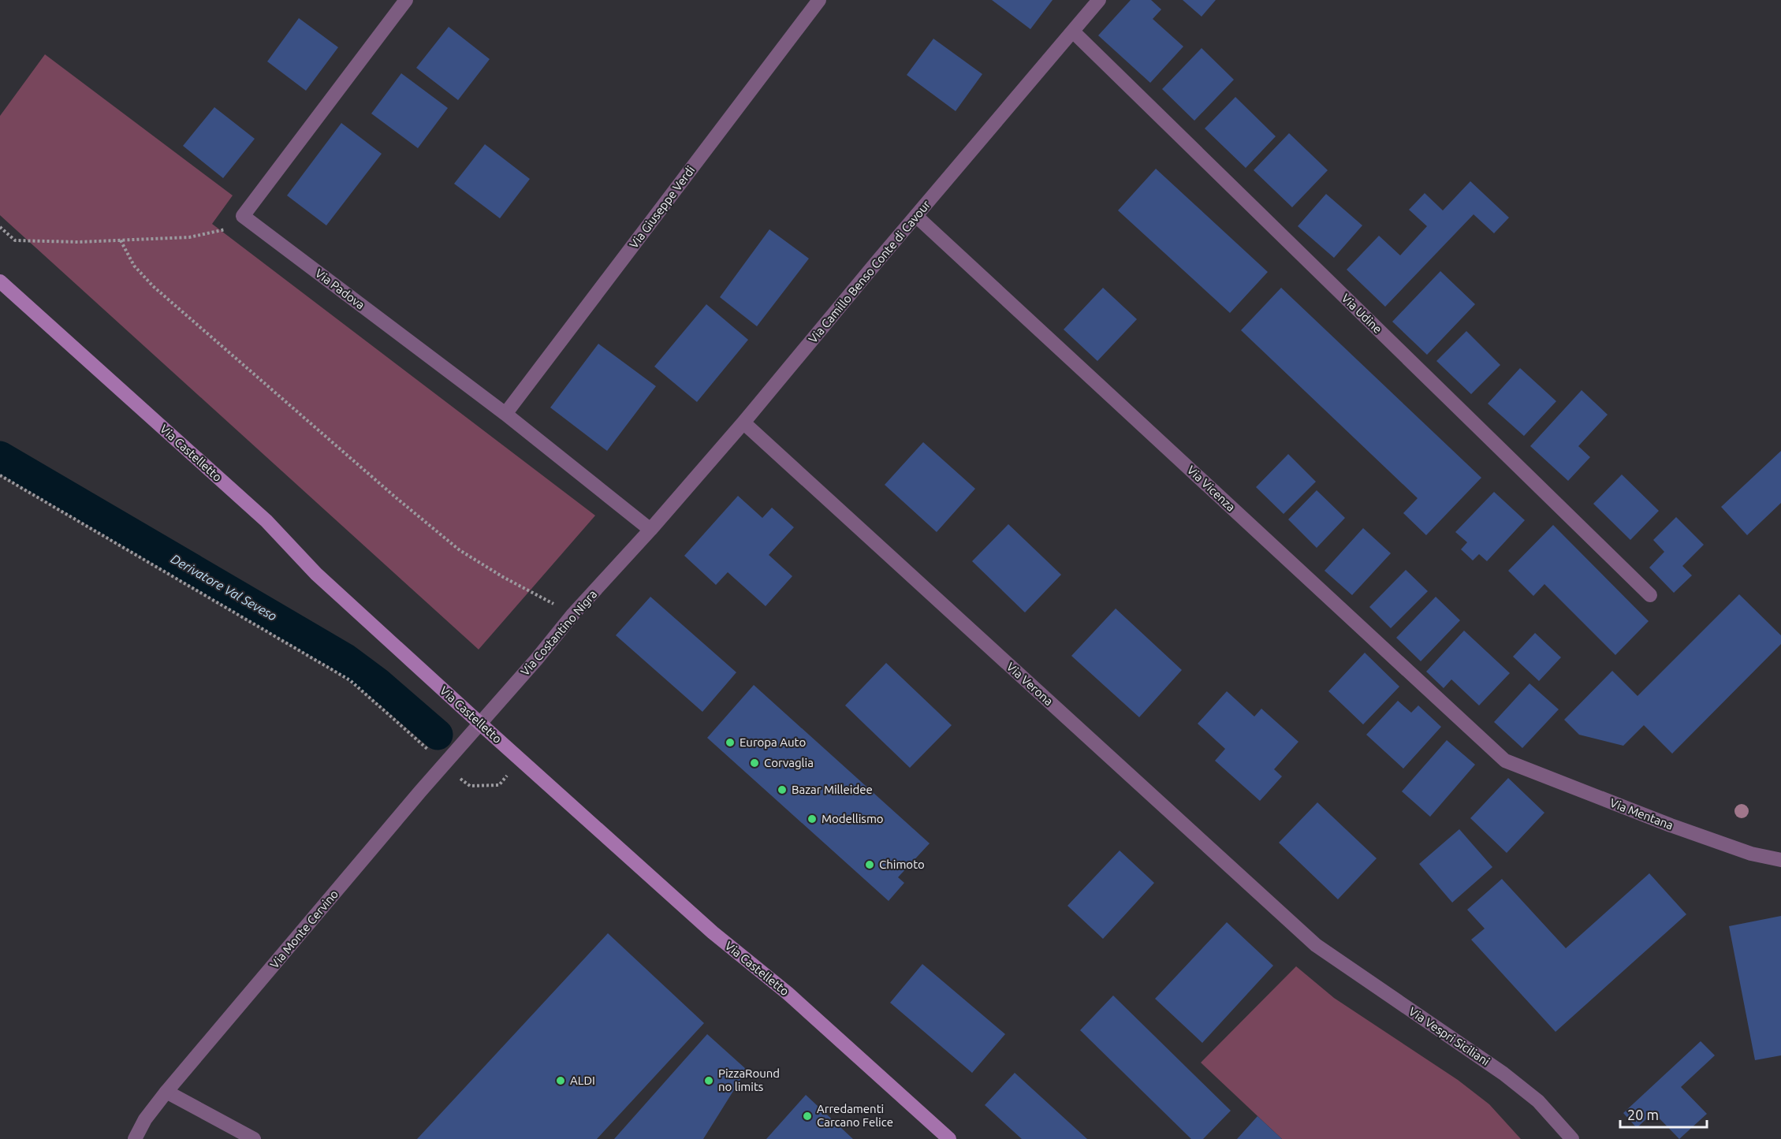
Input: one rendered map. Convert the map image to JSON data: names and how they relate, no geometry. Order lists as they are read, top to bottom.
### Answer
{
  "streets": {
    "main road": ["Via Castelletto"],
    "street": [
      "Via Giuseppe Verdi",
      "Via Camillo Benso Conte di Cavour",
      "Via Padova",
      "Via Udine",
      "Via Vicenza",
      "Via Costantino Nigra",
      "Via Verona",
      "Via Mentana",
      "Via Monte Cervino",
      "Via Vespri Siciliani"
    ]
  },
  "crossings": [
    ["Via Giuseppe Verdi", "Via Padova"],
    ["Via Camillo Benso Conte di Cavour", "Via Padova"],
    ["Via Camillo Benso Conte di Cavour", "Via Udine"],
    ["Via Camillo Benso Conte di Cavour", "Via Vicenza"],
    ["Via Camillo Benso Conte di Cavour", "Via Costantino Nigra"],
    ["Via Camillo Benso Conte di Cavour", "Via Verona"],
    ["Via Castelletto", "Via Costantino Nigra"],
    ["Via Castelletto", "Via Monte Cervino"],
    ["Via Vicenza", "Via Mentana"],
    ["Via Costantino Nigra", "Via Monte Cervino"],
    ["Via Verona", "Via Vespri Siciliani"]
  ],
  "water": ["Derivatore Val Seveso"],
  "places": [
    "Europa Auto",
    "Corvaglia",
    "Bazar Milleidee",
    "Modellismo",
    "Chimoto",
    "ALDI",
    "PizzaRound no limits",
    "Arredamenti Carcano Felice"
  ],
  "scale_bar": "20 m"
}
